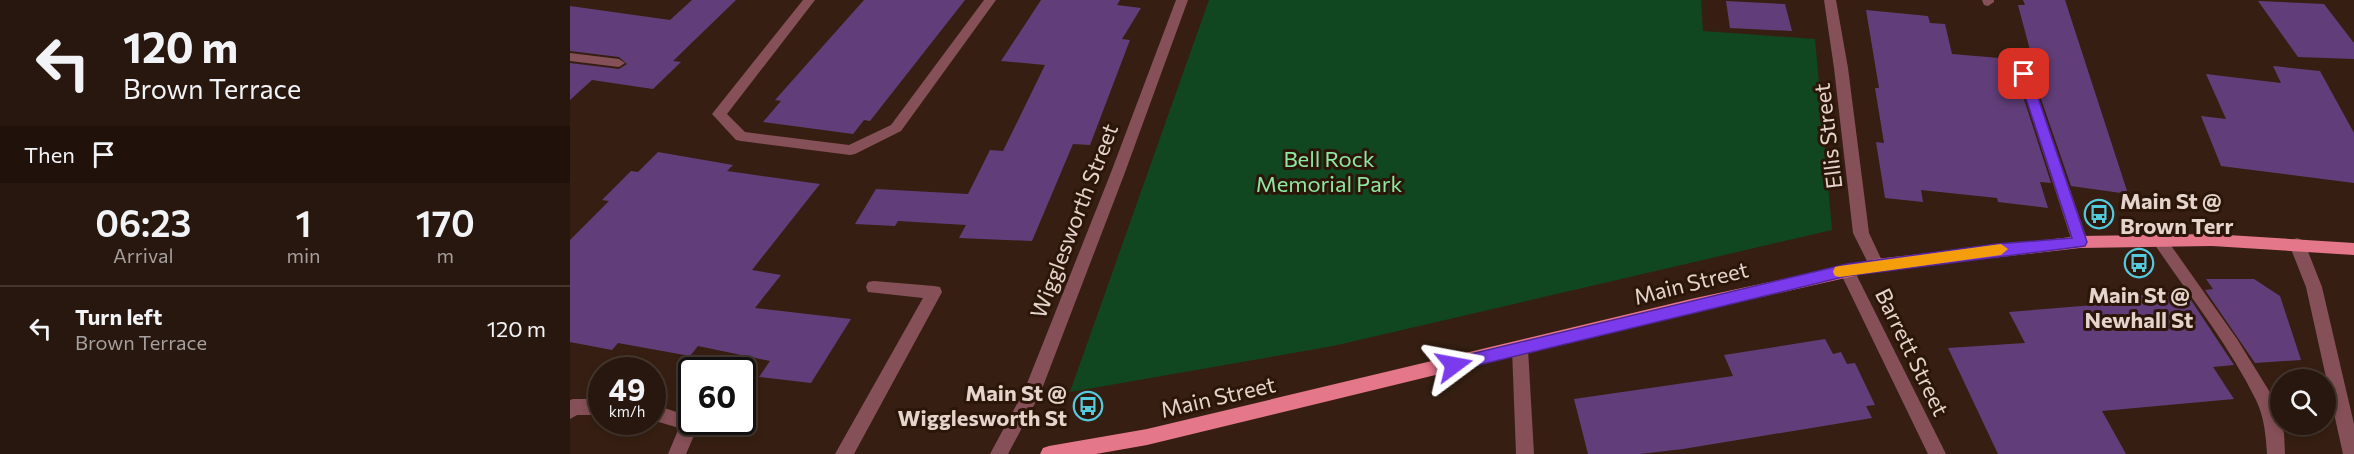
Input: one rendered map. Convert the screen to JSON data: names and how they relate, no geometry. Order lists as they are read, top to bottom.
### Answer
{
  "streets": {
    "main road": ["Main Street"],
    "street": ["Ellis Street", "Wigglesworth Street", "Barrett Street"]
  },
  "crossings": [
    ["Ellis Street", "Main Street"],
    ["Main Street", "Barrett Street"]
  ],
  "parks": ["Bell Rock Memorial Park"],
  "places": {
    "bus stop": ["Main St @ Brown Terr", "Main St @ Newhall St", "Main St @ Wigglesworth St"]
  },
  "page": {
    "turn": ["120 m", "Brown Terrace"],
    "then": "Then",
    "eta": [
      "06:23",
      "Arrival",
      "1",
      "min",
      "170",
      "m"
    ],
    "list": [
      {
        "name": "Turn left",
        "note": "Brown Terrace",
        "value": "120 m"
      }
    ],
    "speed": "49 km/h",
    "limit": "60"
  }
}
